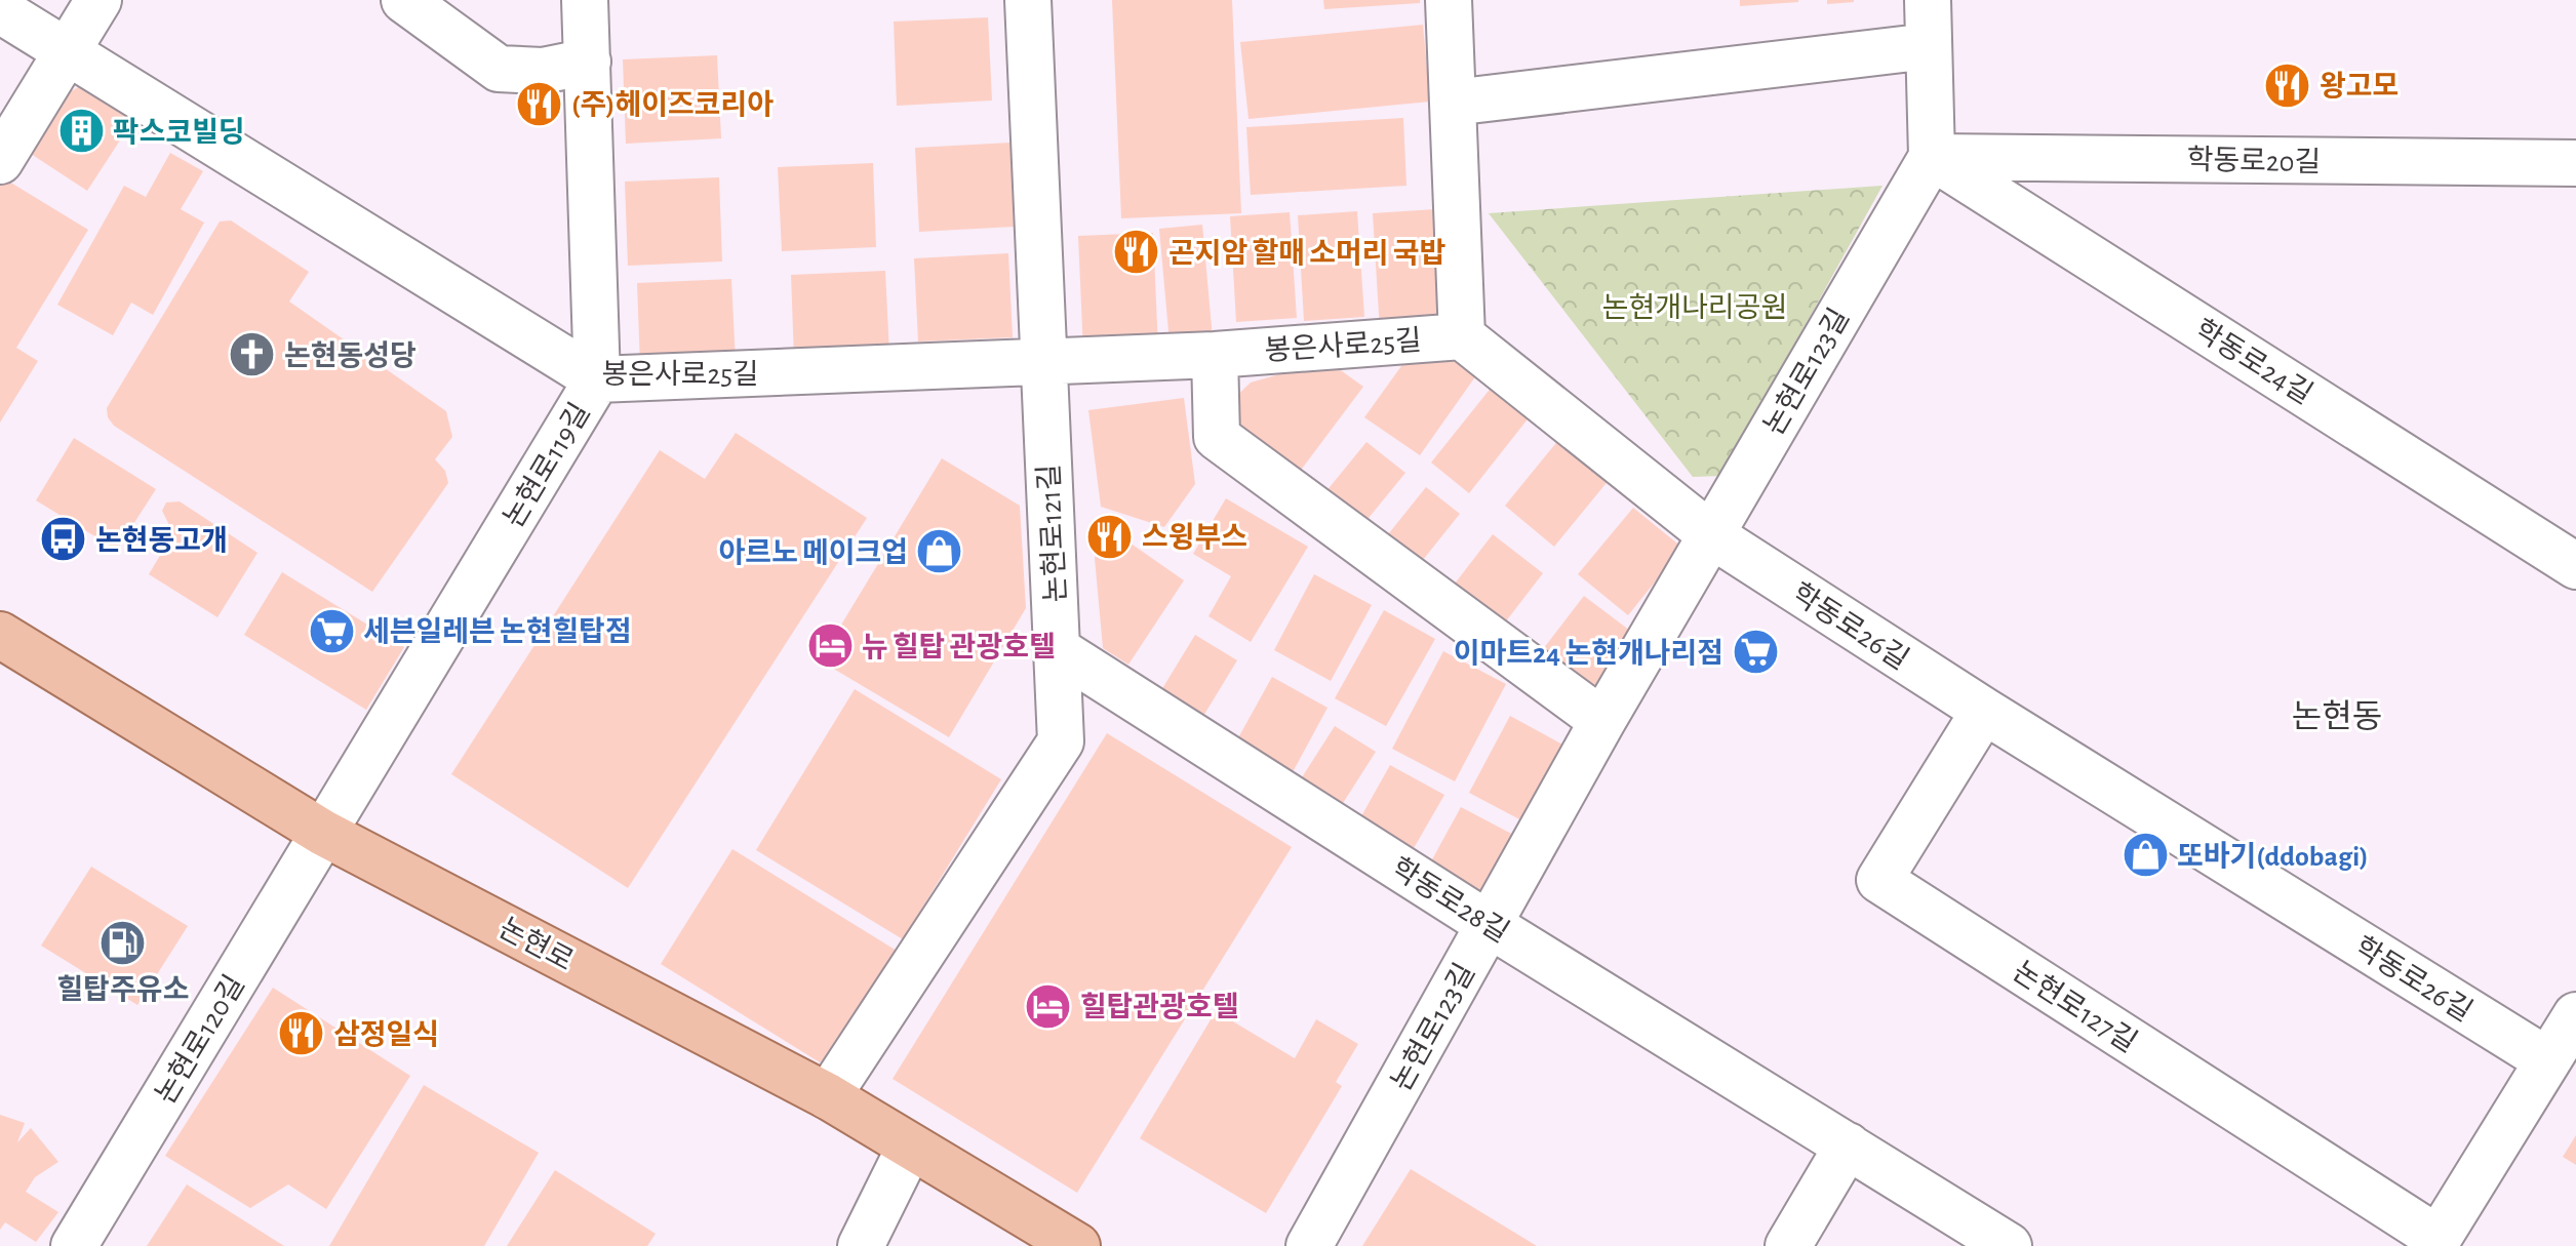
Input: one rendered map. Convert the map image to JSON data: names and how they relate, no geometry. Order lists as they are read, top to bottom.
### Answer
{
  "streets": {
    "main road": ["논현로"],
    "street": [
      "학동로20길",
      "봉은사로25길",
      "학동로24길",
      "논현로123길",
      "논현로119길",
      "논현로121길",
      "학동로26길",
      "학동로28길",
      "논현로127길",
      "논현로120길"
    ]
  },
  "crossings": [
    ["학동로20길", "학동로24길"],
    ["학동로20길", "논현로123길"],
    ["봉은사로25길", "논현로119길"],
    ["봉은사로25길", "논현로121길"],
    ["봉은사로25길", "학동로26길"],
    ["학동로24길", "논현로123길"],
    ["논현로123길", "학동로26길"],
    ["논현로123길", "학동로28길"],
    ["논현로119길", "논현로"],
    ["논현로119길", "논현로120길"],
    ["논현로121길", "학동로28길"],
    ["논현로121길", "논현로"],
    ["학동로26길", "논현로127길"],
    ["논현로", "논현로120길"]
  ],
  "districts": ["논현동"],
  "parks": ["논현개나리공원"],
  "places": {
    "restaurant": [
      "왕고모",
      "(주)헤이즈코리아",
      "곤지암 할매 소머리 국밥",
      "스윙부스",
      "삼정일식"
    ],
    "building": ["팍스코빌딩"],
    "church": ["논현동성당"],
    "bus stop": ["논현동고개"],
    "shop": ["아르노 메이크업", "또바기(ddobagi)"],
    "supermarket": ["세븐일레븐 논현힐탑점", "이마트24 논현개나리점"],
    "hotel": ["뉴 힐탑 관광호텔", "힐탑관광호텔"],
    "fuel station": ["힐탑주유소"]
  }
}
